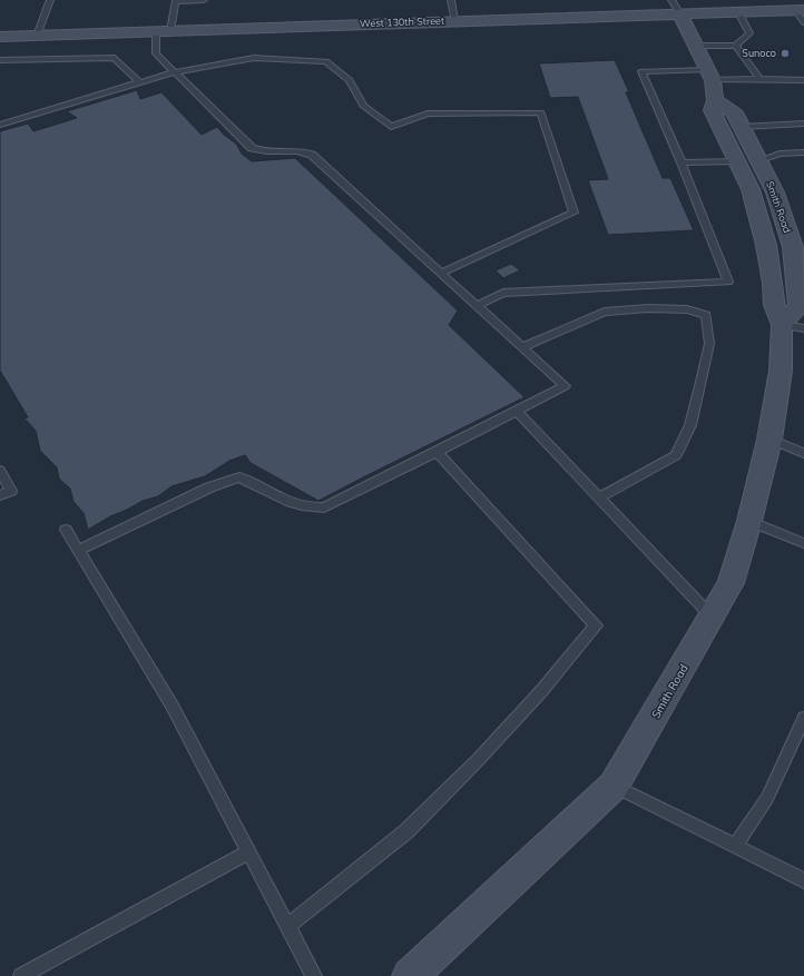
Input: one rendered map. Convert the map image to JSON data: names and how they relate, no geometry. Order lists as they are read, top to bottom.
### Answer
{
  "streets": {
    "main road": ["West 130th Street", "Smith Road"]
  },
  "crossings": [
    ["West 130th Street", "Smith Road"]
  ],
  "places": ["Sunoco"]
}
